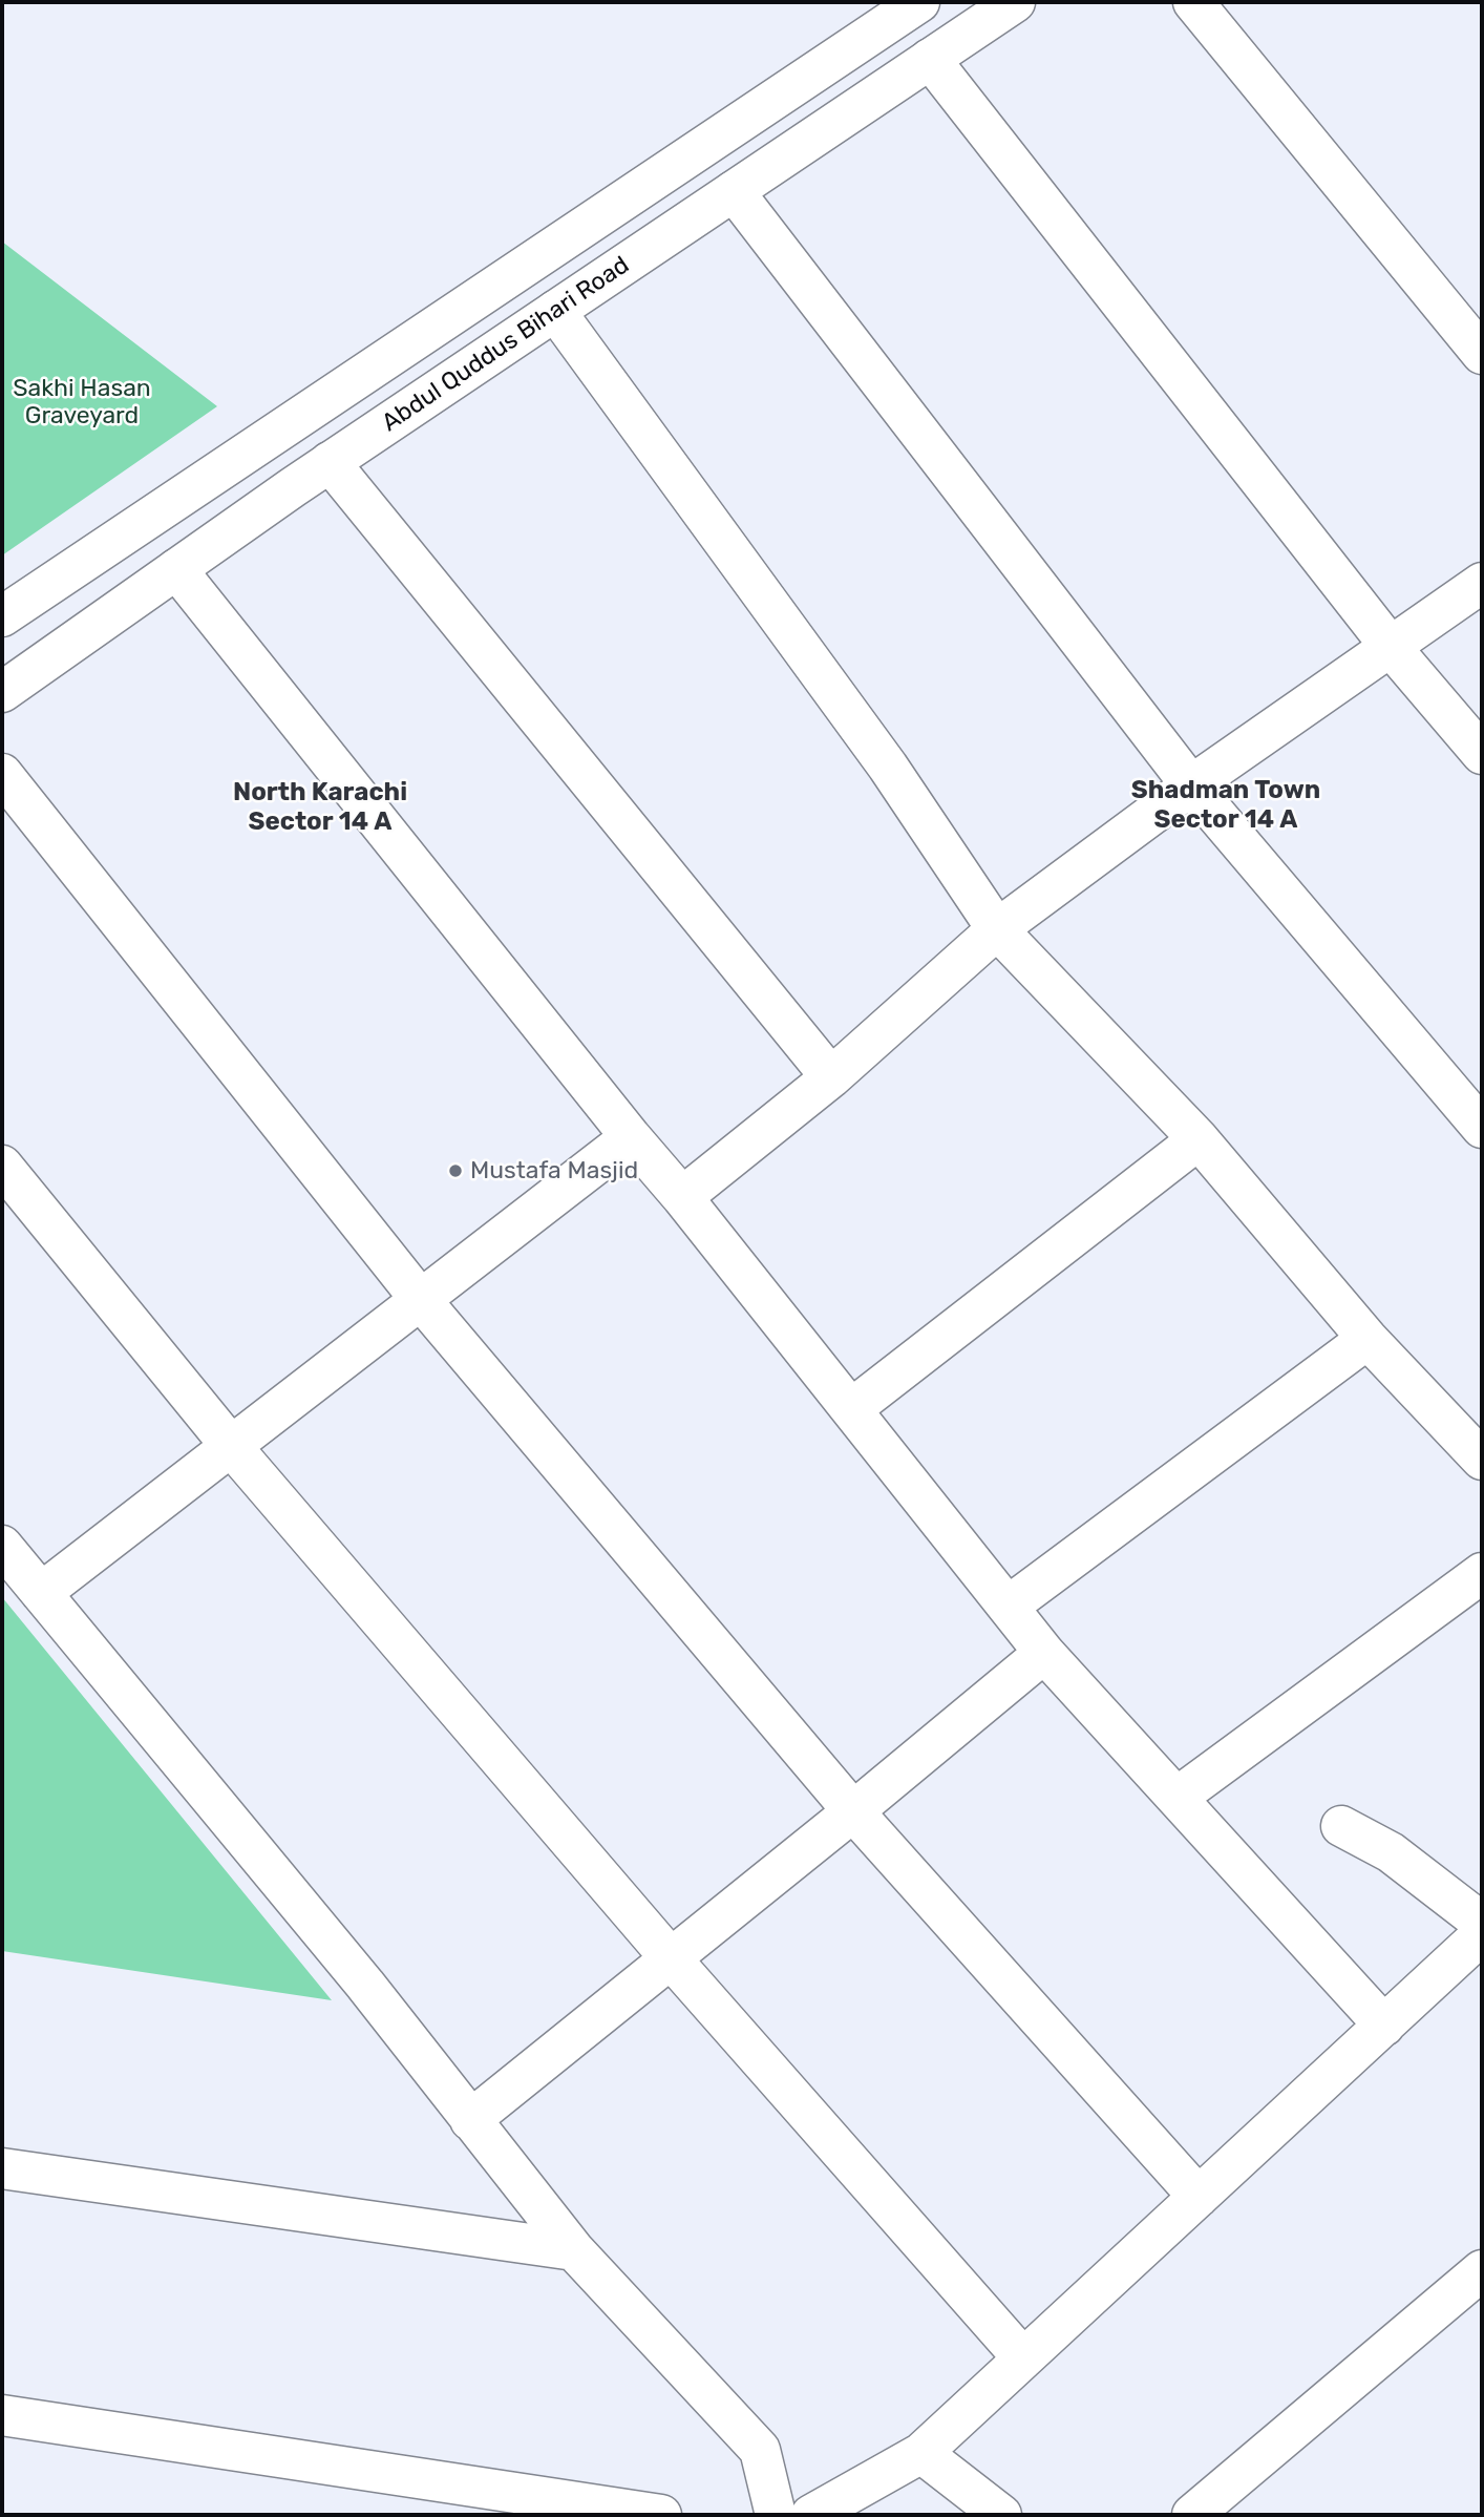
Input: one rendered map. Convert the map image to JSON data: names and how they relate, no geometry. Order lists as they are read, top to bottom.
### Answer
{
  "streets": {
    "street": ["Abdul Quddus Bihari Road"]
  },
  "districts": ["Shadman Town Sector 14 A", "North Karachi Sector 14 A"],
  "parks": ["Sakhi Hasan Graveyard"],
  "places": ["Mustafa Masjid"]
}
